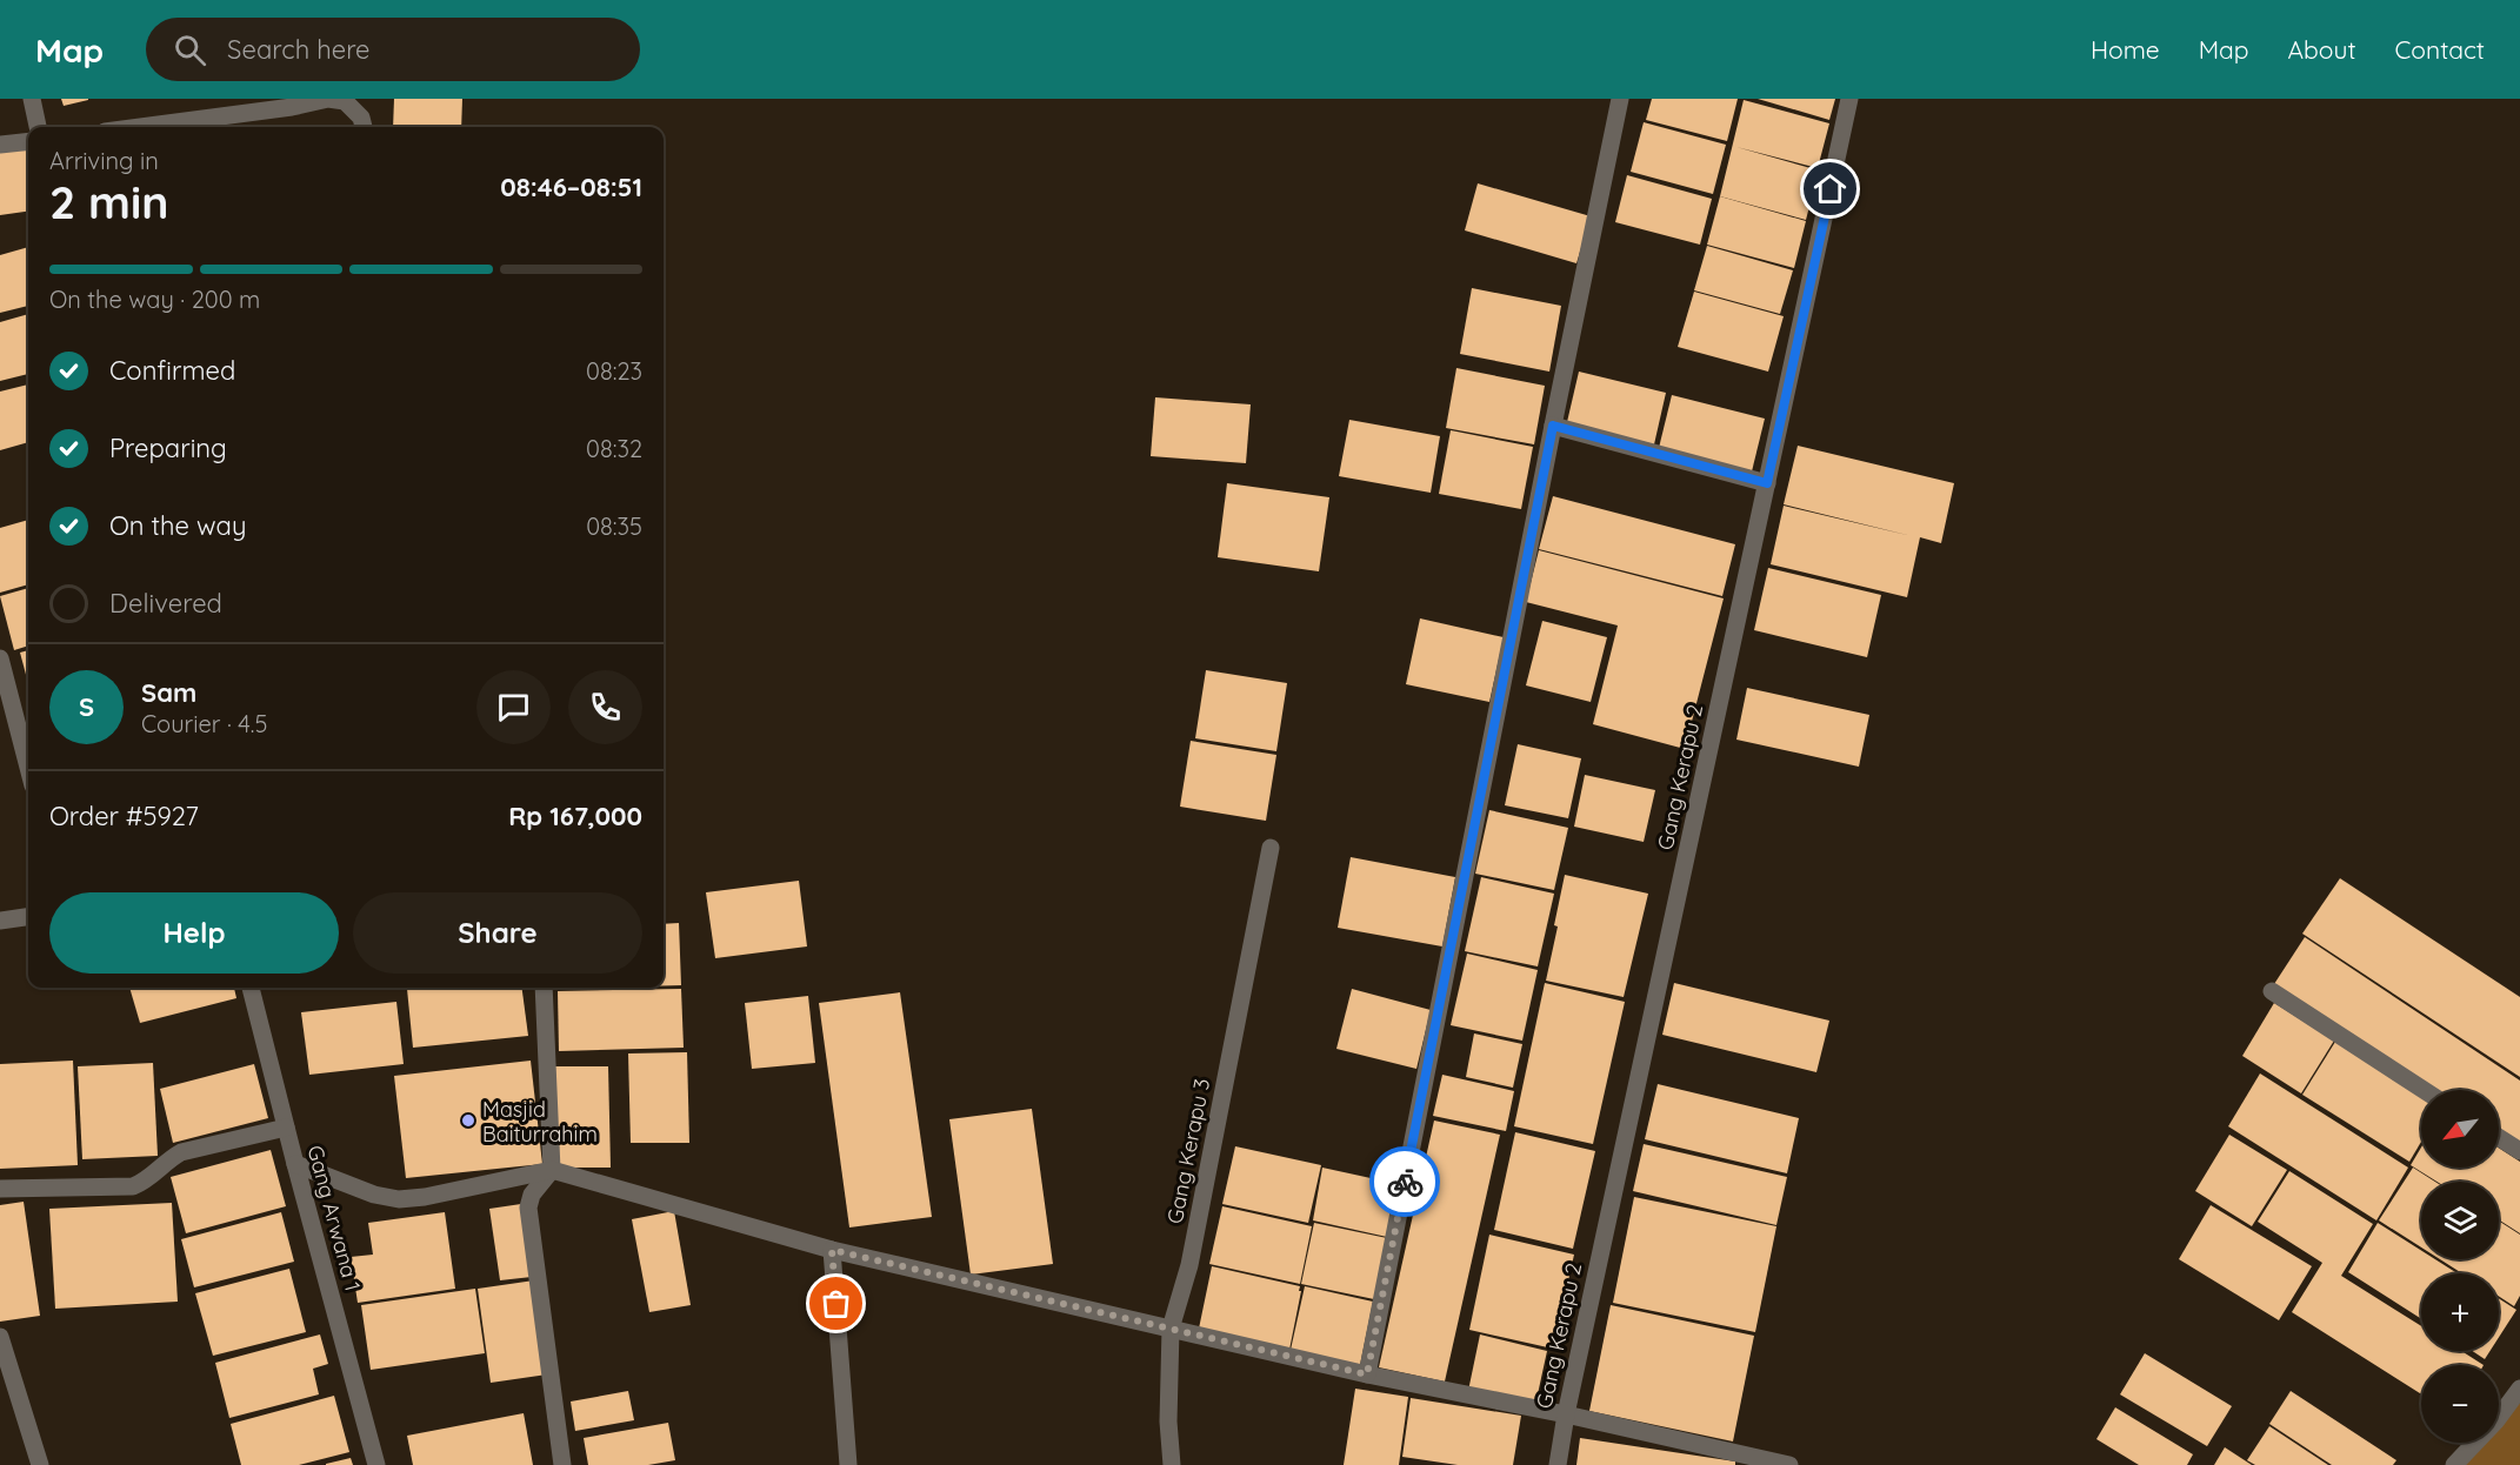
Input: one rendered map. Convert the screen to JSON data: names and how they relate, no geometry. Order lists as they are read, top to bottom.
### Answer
{
  "streets": {
    "street": ["Gang Kerapu 2", "Gang Kerapu 3", "Gang Arwana 1"]
  },
  "places": ["Masjid Baiturrahim"],
  "north": "bottom left",
  "page": {
    "header": "Map",
    "search": "Search here",
    "nav": [
      "Home",
      "Map",
      "About",
      "Contact"
    ],
    "heading": ["2 min", "Arriving in", "08:46–08:51"],
    "panel": [
      "Sam",
      "Courier · 4.5",
      "Order #5927",
      "Rp 167,000"
    ],
    "bar": "On the way · 200 m",
    "list": [
      ["Confirmed", "08:23"],
      ["Preparing", "08:32"],
      ["On the way", "08:35"],
      "Delivered"
    ],
    "round": "S",
    "buttons": ["Help", "Share"],
    "map_buttons": ["+", "−"]
  }
}
